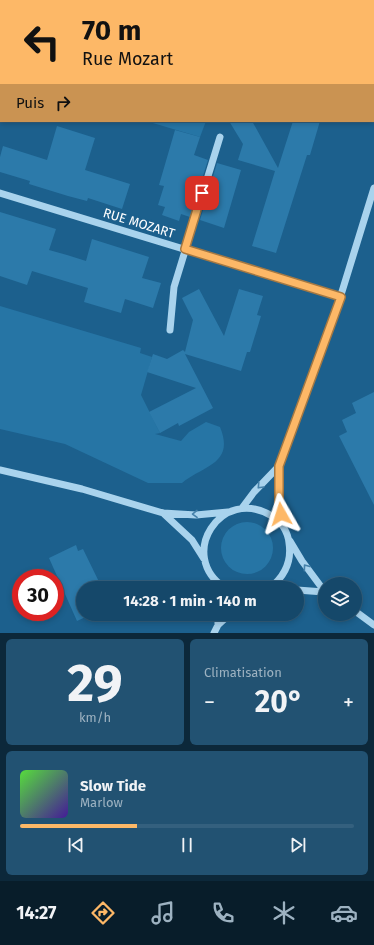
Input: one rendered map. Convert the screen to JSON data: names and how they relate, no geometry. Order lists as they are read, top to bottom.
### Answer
{
  "streets": {
    "street": ["RUE MOZART"]
  },
  "page": {
    "turn": ["70 m", "Rue Mozart"],
    "then": "Puis",
    "limit": "30",
    "trip": "14:28 · 1 min · 140 m",
    "tile": [
      ["29", "km/h"],
      "Climatisation"
    ],
    "heat": ["−", "20°", "+"],
    "song": ["Slow Tide", "Marlow"],
    "tabs": "14:27"
  }
}
